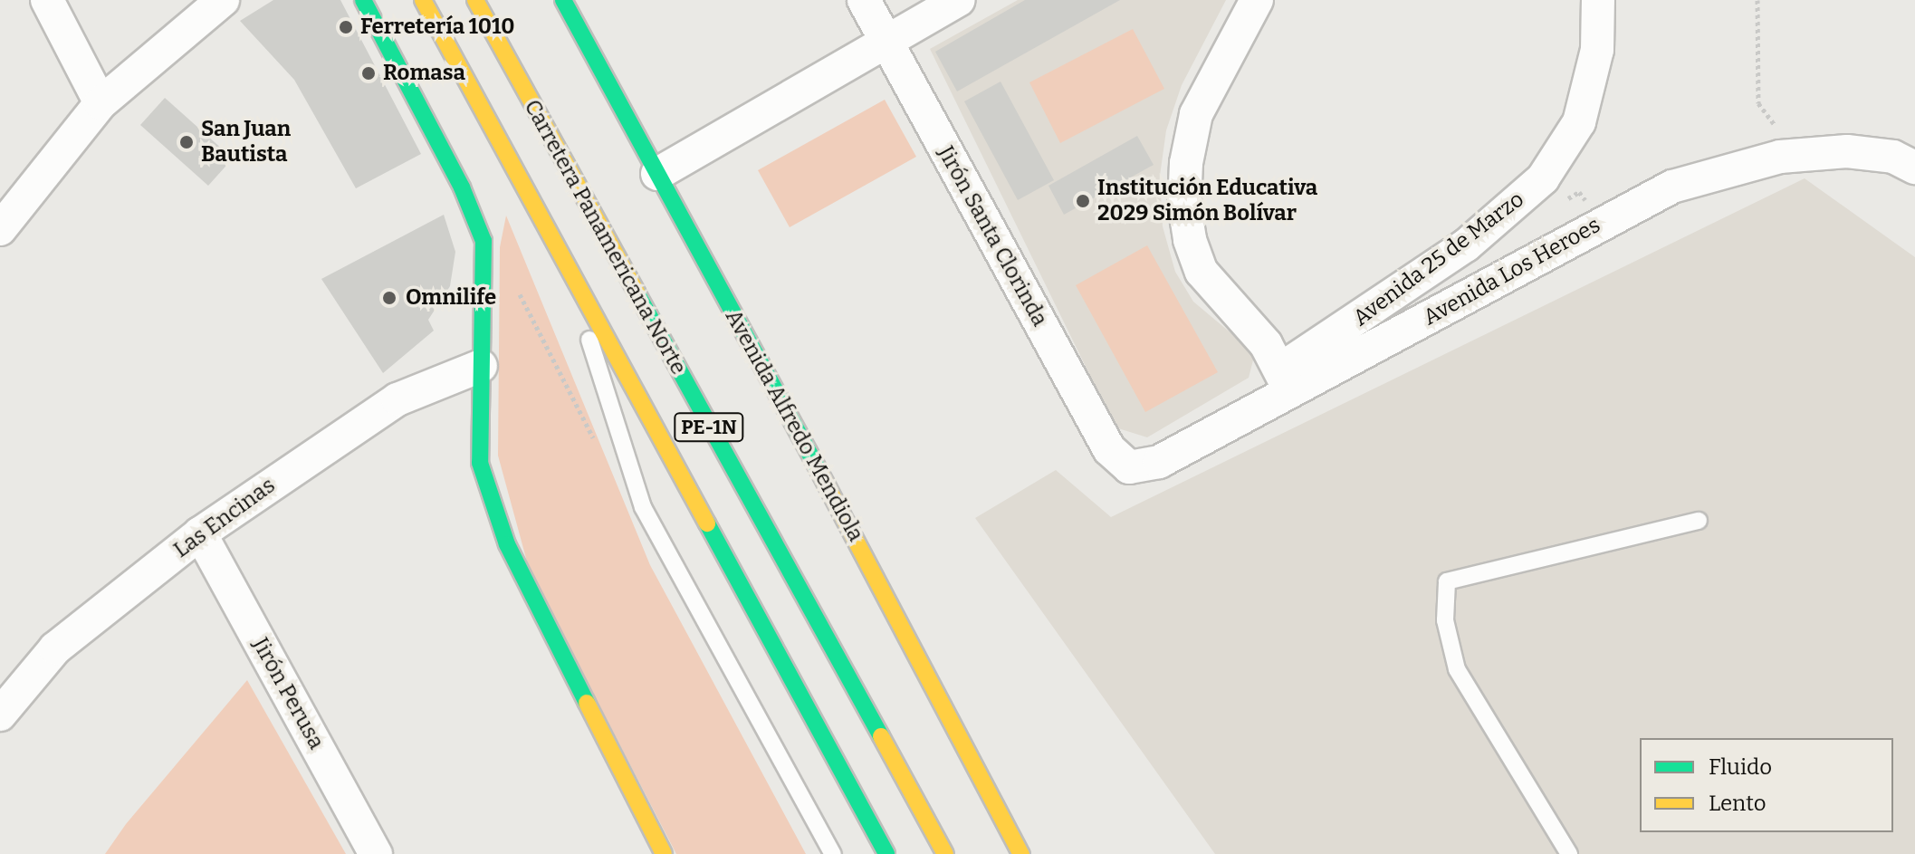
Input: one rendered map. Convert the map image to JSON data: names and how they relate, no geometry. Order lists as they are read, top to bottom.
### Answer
{
  "streets": {
    "main road": ["Carretera Panamericana Norte", "Avenida Alfredo Mendiola", "PE-1N"],
    "street": [
      "Jirón Santa Clorinda",
      "Avenida 25 de Marzo",
      "Avenida Los Heroes",
      "Las Encinas",
      "Jirón Perusa"
    ]
  },
  "crossings": [
    ["Jirón Santa Clorinda", "Avenida Los Heroes"],
    ["Avenida 25 de Marzo", "Avenida Los Heroes"],
    ["Las Encinas", "Jirón Perusa"]
  ],
  "places": [
    "Ferretería 1010",
    "Romasa",
    "San Juan Bautista",
    "Institución Educativa 2029 Simón Bolívar",
    "Omnilife"
  ],
  "legend": ["Fluido", "Lento"]
}
